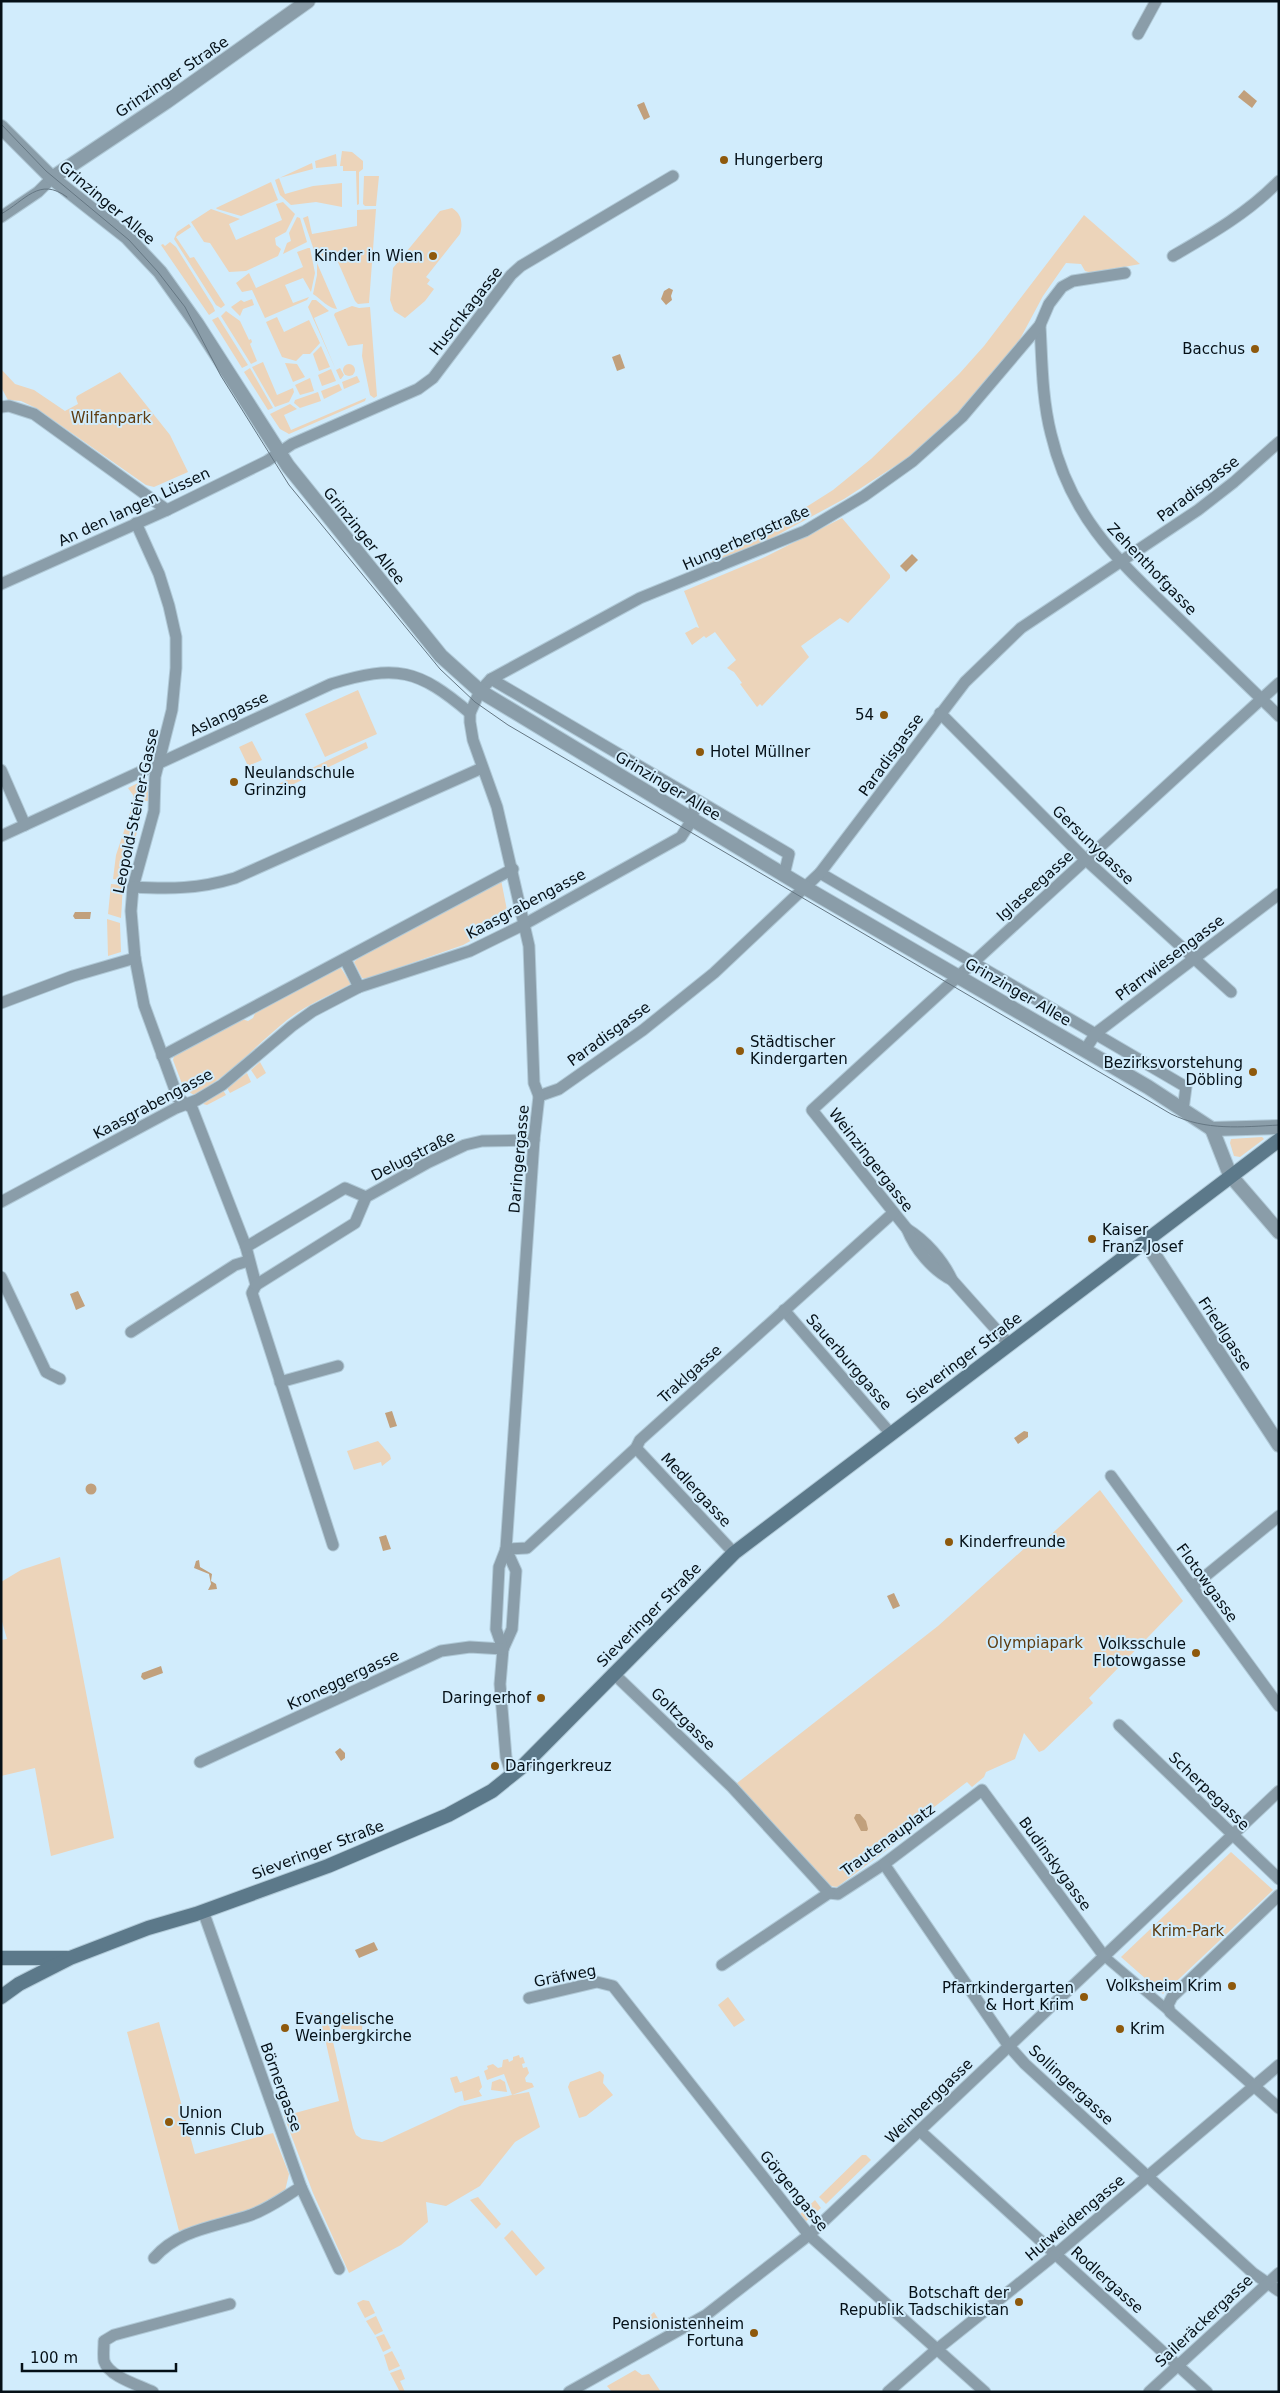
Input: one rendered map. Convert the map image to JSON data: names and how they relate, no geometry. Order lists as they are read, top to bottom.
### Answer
{
  "streets": {
    "main road": ["Sieveringer Straße"],
    "street": [
      "Grinzinger Straße",
      "Grinzinger Allee",
      "Huschkagasse",
      "Paradisgasse",
      "An den langen Lüssen",
      "Hungerbergstraße",
      "Zehenthofgasse",
      "Aslangasse",
      "Leopold-Steiner-Gasse",
      "Gersunygasse",
      "Iglaseegasse",
      "Kaasgrabengasse",
      "Pfarrwiesengasse",
      "Delugstraße",
      "Daringergasse",
      "Weinzingergasse",
      "Friedlgasse",
      "Sauerburggasse",
      "Traklgasse",
      "Medlergasse",
      "Flotowgasse",
      "Kroneggergasse",
      "Goltzgasse",
      "Scherpegasse",
      "Trautenauplatz",
      "Budinskygasse",
      "Gräfweg",
      "Sollingergasse",
      "Börnergasse",
      "Weinberggasse",
      "Görgengasse",
      "Hutweidengasse",
      "Rodlergasse",
      "Saileräckergasse"
    ]
  },
  "crossings": [
    ["Grinzinger Straße", "Grinzinger Allee"],
    ["Grinzinger Allee", "Huschkagasse"],
    ["Grinzinger Allee", "Paradisgasse"],
    ["Grinzinger Allee", "An den langen Lüssen"],
    ["Grinzinger Allee", "Hungerbergstraße"],
    ["Grinzinger Allee", "Iglaseegasse"],
    ["Grinzinger Allee", "Kaasgrabengasse"],
    ["Grinzinger Allee", "Pfarrwiesengasse"],
    ["Huschkagasse", "An den langen Lüssen"],
    ["Paradisgasse", "Zehenthofgasse"],
    ["Paradisgasse", "Gersunygasse"],
    ["Paradisgasse", "Daringergasse"],
    ["An den langen Lüssen", "Leopold-Steiner-Gasse"],
    ["Hungerbergstraße", "Zehenthofgasse"],
    ["Zehenthofgasse", "Iglaseegasse"],
    ["Aslangasse", "Leopold-Steiner-Gasse"],
    ["Aslangasse", "Daringergasse"],
    ["Leopold-Steiner-Gasse", "Kaasgrabengasse"],
    ["Leopold-Steiner-Gasse", "Delugstraße"],
    ["Gersunygasse", "Iglaseegasse"],
    ["Gersunygasse", "Pfarrwiesengasse"],
    ["Iglaseegasse", "Weinzingergasse"],
    ["Kaasgrabengasse", "Daringergasse"],
    ["Delugstraße", "Daringergasse"],
    ["Daringergasse", "Sieveringer Straße"],
    ["Daringergasse", "Traklgasse"],
    ["Daringergasse", "Kroneggergasse"],
    ["Weinzingergasse", "Sieveringer Straße"],
    ["Weinzingergasse", "Traklgasse"],
    ["Friedlgasse", "Sieveringer Straße"],
    ["Sieveringer Straße", "Sauerburggasse"],
    ["Sieveringer Straße", "Medlergasse"],
    ["Sieveringer Straße", "Goltzgasse"],
    ["Sieveringer Straße", "Börnergasse"],
    ["Sauerburggasse", "Traklgasse"],
    ["Traklgasse", "Medlergasse"],
    ["Goltzgasse", "Trautenauplatz"],
    ["Scherpegasse", "Weinberggasse"],
    ["Trautenauplatz", "Budinskygasse"],
    ["Trautenauplatz", "Sollingergasse"],
    ["Budinskygasse", "Weinberggasse"],
    ["Gräfweg", "Görgengasse"],
    ["Sollingergasse", "Weinberggasse"],
    ["Sollingergasse", "Hutweidengasse"],
    ["Sollingergasse", "Saileräckergasse"],
    ["Weinberggasse", "Görgengasse"],
    ["Weinberggasse", "Rodlergasse"],
    ["Görgengasse", "Hutweidengasse"],
    ["Hutweidengasse", "Rodlergasse"],
    ["Rodlergasse", "Saileräckergasse"]
  ],
  "parks": ["Wilfanpark", "Olympiapark", "Krim-Park"],
  "places": [
    "Hungerberg",
    "Kinder in Wien",
    "Bacchus",
    "54",
    "Hotel Müllner",
    "Neulandschule Grinzing",
    "Städtischer Kindergarten",
    "Bezirksvorstehung Döbling",
    "Kaiser Franz Josef",
    "Kinderfreunde",
    "Volksschule Flotowgasse",
    "Daringerhof",
    "Daringerkreuz",
    "Volksheim Krim",
    "Pfarrkindergarten & Hort Krim",
    "Evangelische Weinbergkirche",
    "Krim",
    "Union Tennis Club",
    "Botschaft der Republik Tadschikistan",
    "Pensionistenheim Fortuna"
  ],
  "scale_bar": "100 m"
}
